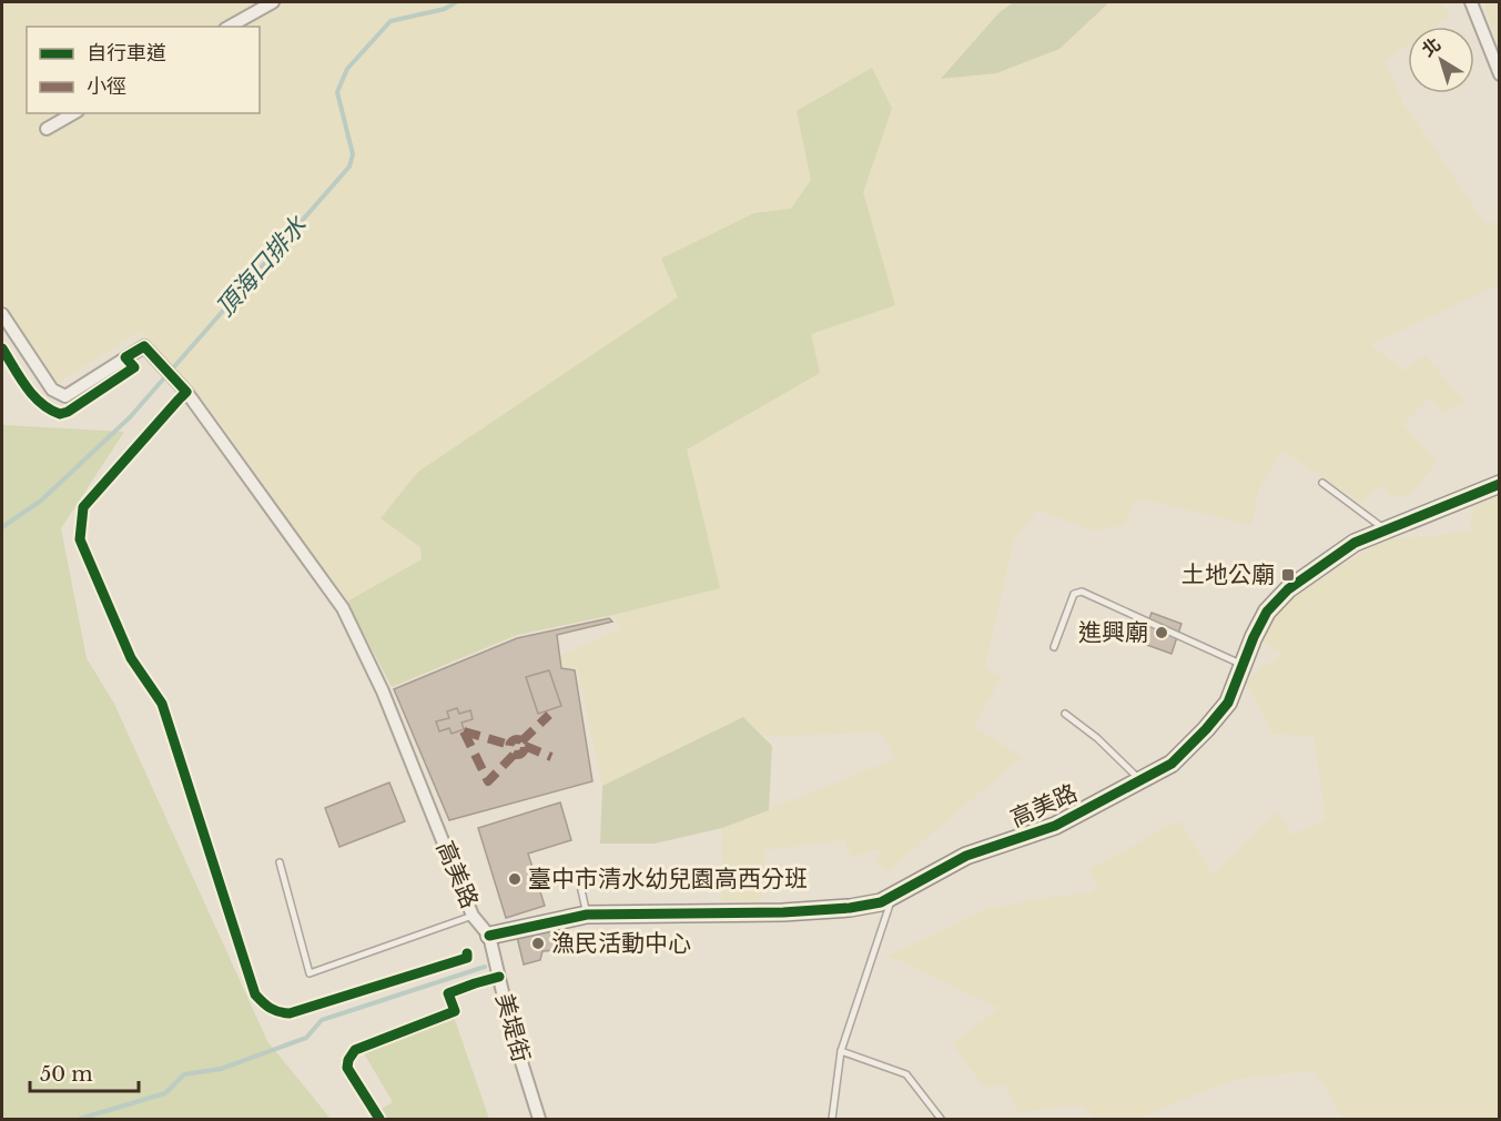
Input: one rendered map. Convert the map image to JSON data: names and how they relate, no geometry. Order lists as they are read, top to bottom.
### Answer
{
  "streets": {
    "street": ["高美路", "美堤街"]
  },
  "crossings": [
    ["高美路", "美堤街"]
  ],
  "water": ["頂海口排水"],
  "places": {
    "transit": ["土地公廟"],
    "other": ["進興廟", "臺中市清水幼兒園高西分班", "漁民活動中心"]
  },
  "legend": ["自行車道", "小徑"],
  "scale_bar": "50 m",
  "north": "top left"
}
